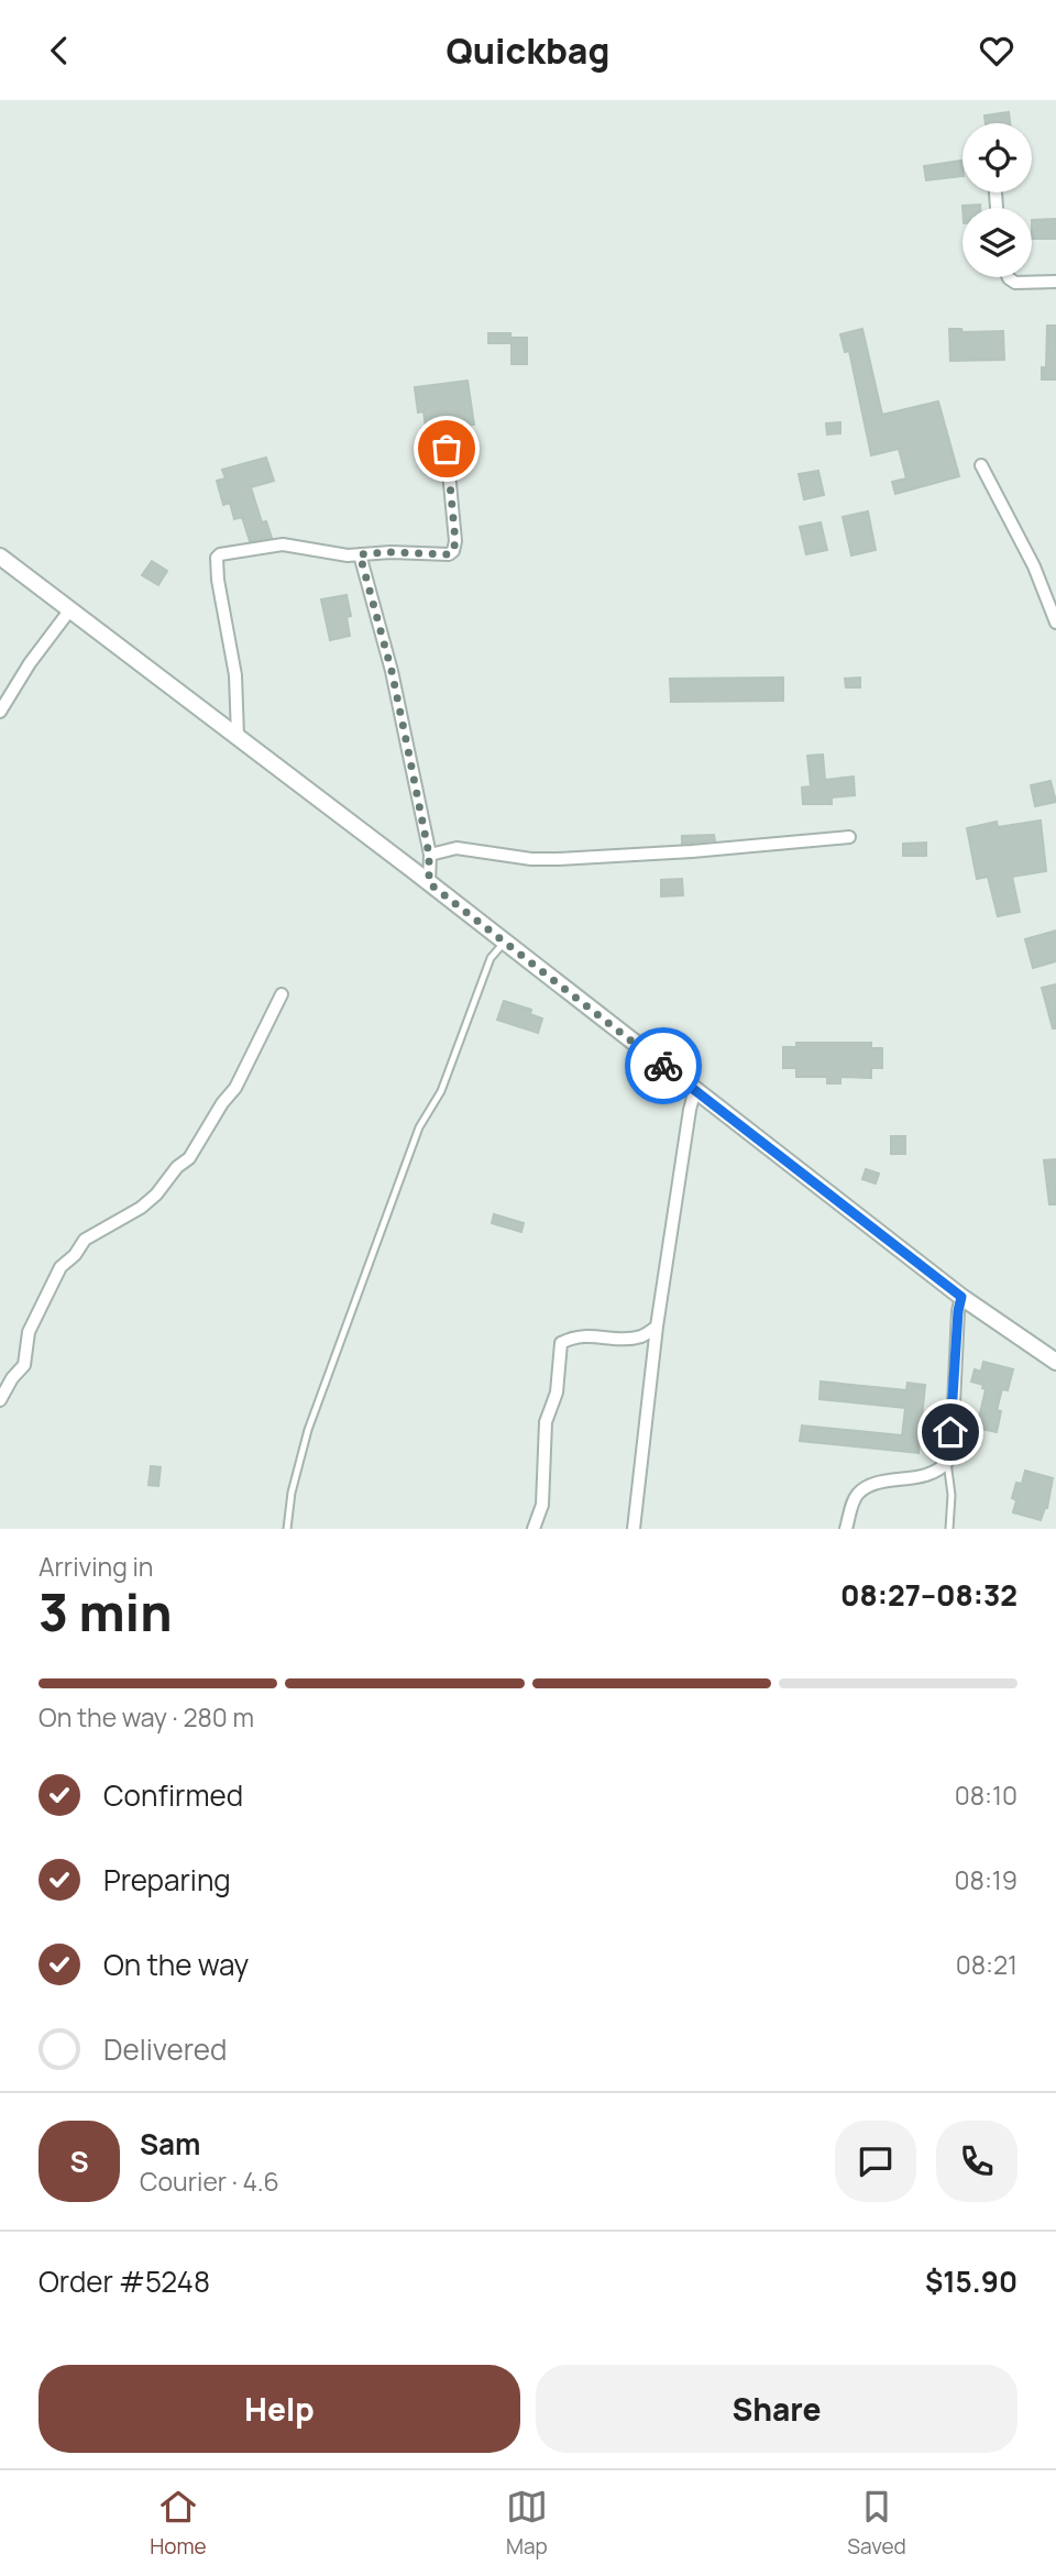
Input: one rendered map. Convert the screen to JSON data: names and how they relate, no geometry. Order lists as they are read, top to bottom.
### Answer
{
  "page": {
    "header": "Quickbag",
    "heading": ["3 min", "Arriving in", "08:27–08:32"],
    "panel": [
      "Sam",
      "Courier · 4.6",
      "Order #5248",
      "$15.90"
    ],
    "bar": "On the way · 280 m",
    "list": [
      ["Confirmed", "08:10"],
      ["Preparing", "08:19"],
      ["On the way", "08:21"],
      "Delivered"
    ],
    "round": "S",
    "buttons": ["Help", "Share"],
    "tabs": ["Home", "Map", "Saved"]
  }
}
